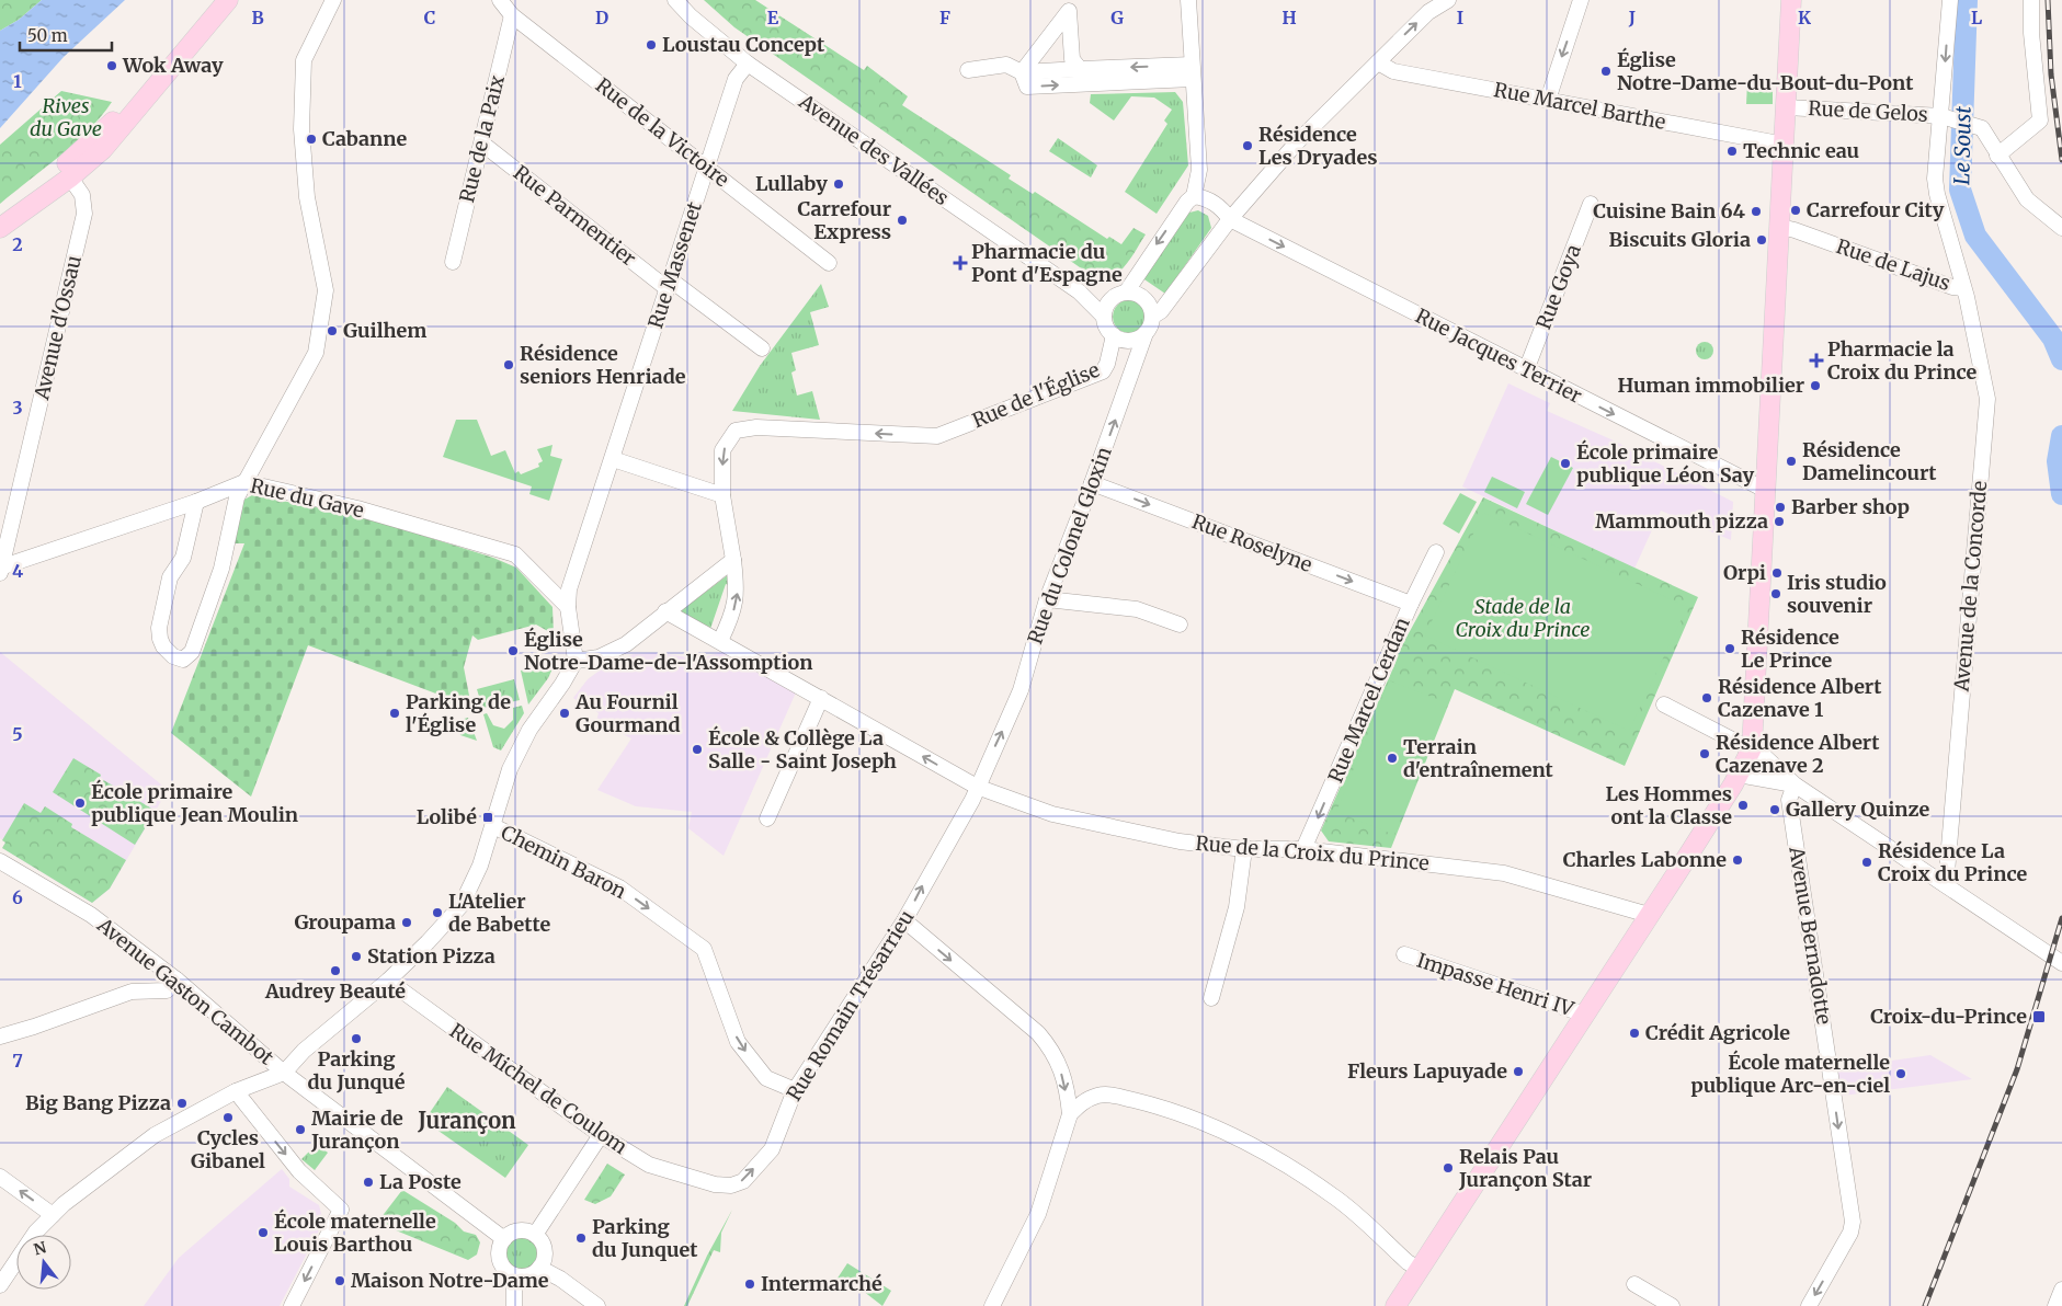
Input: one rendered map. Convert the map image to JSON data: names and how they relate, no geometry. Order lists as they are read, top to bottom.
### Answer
{
  "streets": {
    "street": [
      "Rue Marcel Barthe",
      "Rue de Gelos",
      "Rue de la Victoire",
      "Rue de la Paix",
      "Avenue des Vallées",
      "Rue Parmentier",
      "Rue Massenet",
      "Rue de Lajus",
      "Rue Goya",
      "Avenue d'Ossau",
      "Rue Jacques Terrier",
      "Rue de l'Église",
      "Rue du Gave",
      "Rue Roselyne",
      "Rue du Colonel Gloxin",
      "Avenue de la Concorde",
      "Rue Marcel Cerdan",
      "Rue de la Croix du Prince",
      "Chemin Baron",
      "Avenue Bernadotte",
      "Impasse Henri IV",
      "Avenue Gaston Cambot",
      "Rue Romain Trésarrieu",
      "Rue Michel de Coulom"
    ]
  },
  "crossings": [
    ["Rue de Gelos", "Rue de Lajus"],
    ["Rue de la Victoire", "Rue de la Paix"],
    ["Rue de la Victoire", "Rue Massenet"],
    ["Rue de la Paix", "Rue Parmentier"],
    ["Avenue des Vallées", "Rue Massenet"],
    ["Avenue des Vallées", "Rue de l'Église"],
    ["Avenue des Vallées", "Rue du Colonel Gloxin"],
    ["Rue Parmentier", "Rue Massenet"],
    ["Rue Massenet", "Rue du Gave"],
    ["Rue de Lajus", "Avenue de la Concorde"],
    ["Rue Goya", "Rue Jacques Terrier"],
    ["Avenue d'Ossau", "Rue du Gave"],
    ["Rue de l'Église", "Rue du Colonel Gloxin"],
    ["Rue Roselyne", "Rue du Colonel Gloxin"],
    ["Rue Roselyne", "Rue Marcel Cerdan"],
    ["Rue du Colonel Gloxin", "Rue de la Croix du Prince"],
    ["Rue du Colonel Gloxin", "Rue Romain Trésarrieu"],
    ["Rue Marcel Cerdan", "Rue de la Croix du Prince"],
    ["Rue de la Croix du Prince", "Rue Romain Trésarrieu"],
    ["Chemin Baron", "Rue Romain Trésarrieu"],
    ["Rue Romain Trésarrieu", "Rue Michel de Coulom"]
  ],
  "one_way": [
    "Rue Jacques Terrier",
    "Rue de l'Église",
    "Rue du Colonel Gloxin",
    "Rue Marcel Cerdan",
    "Chemin Baron",
    "Avenue Bernadotte",
    "Rue Romain Trésarrieu"
  ],
  "districts": ["Jurançon"],
  "water": ["Le Soust"],
  "parks": ["Rives du Gave", "Stade de la Croix du Prince"],
  "places": {
    "other": [
      "Loustau Concept",
      "Wok Away",
      "Église Notre-Dame-du-Bout-du-Pont",
      "Cabanne",
      "Résidence Les Dryades",
      "Technic eau",
      "Lullaby",
      "Carrefour City",
      "Cuisine Bain 64",
      "Carrefour Express",
      "Biscuits Gloria",
      "Guilhem",
      "Résidence seniors Henriade",
      "Human immobilier",
      "Résidence Damelincourt",
      "École primaire publique Léon Say",
      "Barber shop",
      "Mammouth pizza",
      "Orpi",
      "Iris studio souvenir",
      "Résidence Le Prince",
      "Église Notre-Dame-de-l'Assomption",
      "Résidence Albert Cazenave 1",
      "Parking de l'Église",
      "Au Fournil Gourmand",
      "École & Collège La Salle - Saint Joseph",
      "Résidence Albert Cazenave 2",
      "Terrain d'entraînement",
      "École primaire publique Jean Moulin",
      "Les Hommes ont la Classe",
      "Gallery Quinze",
      "Charles Labonne",
      "Résidence La Croix du Prince",
      "L'Atelier de Babette",
      "Groupama",
      "Station Pizza",
      "Audrey Beauté",
      "Crédit Agricole",
      "Parking du Junqué",
      "Fleurs Lapuyade",
      "École maternelle publique Arc-en-ciel",
      "Big Bang Pizza",
      "Cycles Gibanel",
      "Mairie de Jurançon",
      "Relais Pau Jurançon Star",
      "La Poste",
      "École maternelle Louis Barthou",
      "Parking du Junquet",
      "Maison Notre-Dame",
      "Intermarché"
    ],
    "health": ["Pharmacie du Pont d'Espagne", "Pharmacie la Croix du Prince"],
    "transit": ["Lolibé", "Croix-du-Prince"]
  },
  "scale_bar": "50 m",
  "north": "top",
  "grid": {
    "columns": [
      "B",
      "C",
      "D",
      "E",
      "F",
      "G",
      "H",
      "I",
      "J",
      "K",
      "L"
    ],
    "rows": [
      "1",
      "2",
      "3",
      "4",
      "5",
      "6",
      "7"
    ]
  }
}
